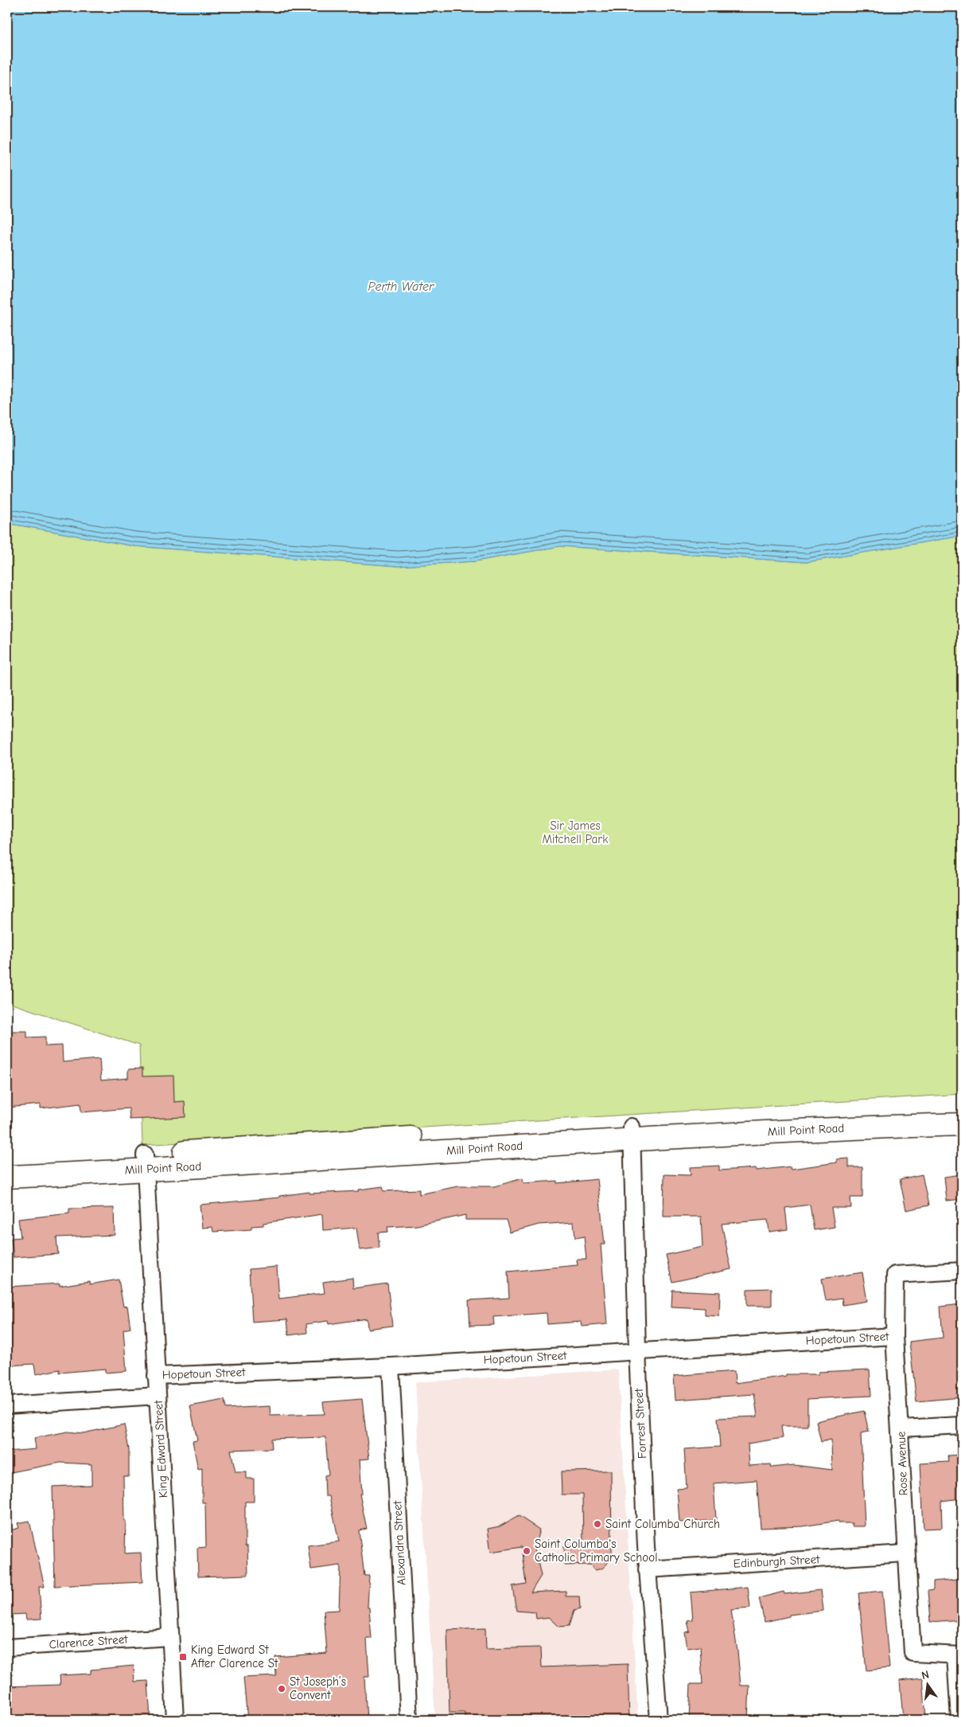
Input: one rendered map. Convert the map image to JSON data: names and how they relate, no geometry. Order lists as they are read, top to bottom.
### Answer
{
  "streets": {
    "main road": ["Mill Point Road"],
    "street": [
      "Hopetoun Street",
      "Forrest Street",
      "King Edward Street",
      "Rose Avenue",
      "Alexandra Street",
      "Edinburgh Street",
      "Clarence Street"
    ]
  },
  "crossings": [
    ["Mill Point Road", "Forrest Street"],
    ["Mill Point Road", "King Edward Street"],
    ["Hopetoun Street", "Forrest Street"],
    ["Hopetoun Street", "King Edward Street"],
    ["Hopetoun Street", "Rose Avenue"],
    ["Hopetoun Street", "Alexandra Street"],
    ["Forrest Street", "Edinburgh Street"],
    ["King Edward Street", "Clarence Street"],
    ["Rose Avenue", "Edinburgh Street"]
  ],
  "water": ["Perth Water"],
  "parks": ["Sir James Mitchell Park"],
  "places": {
    "other": ["Saint Columba Church", "Saint Columba's Catholic Primary School", "St Joseph’s Convent"],
    "transit": ["King Edward St After Clarence St"]
  },
  "north": "top"
}
